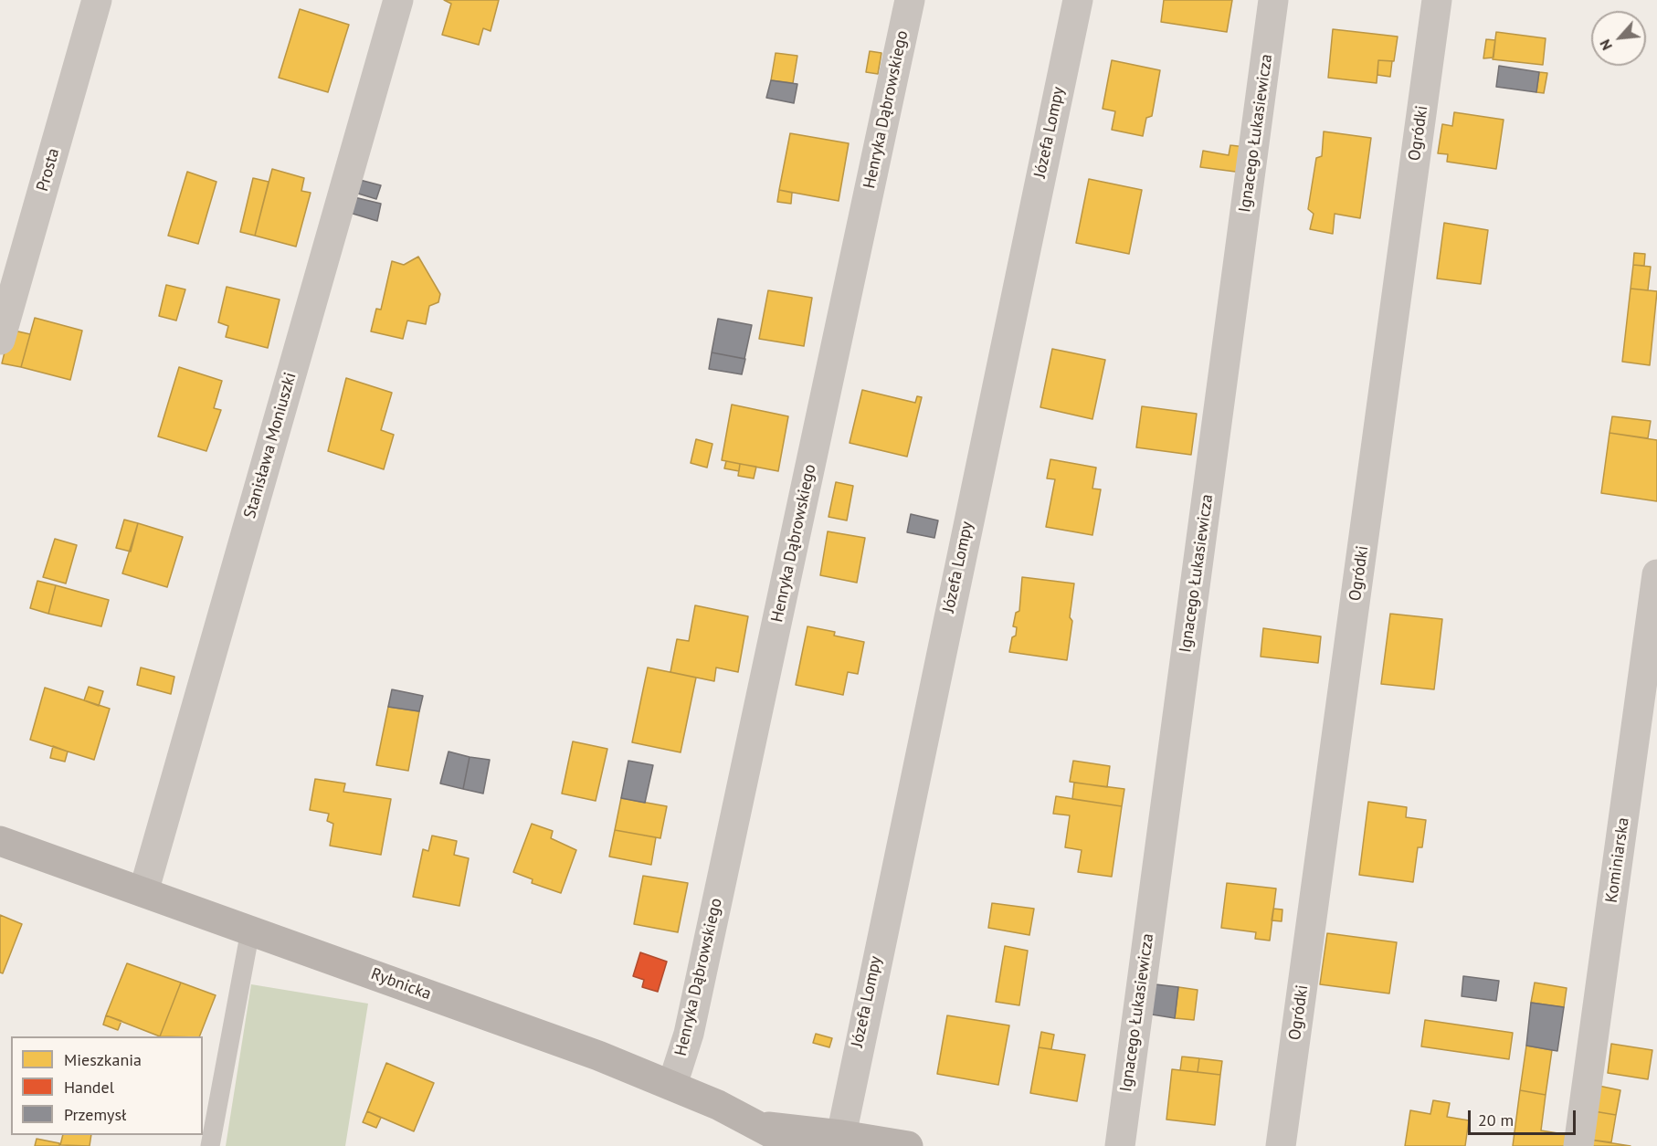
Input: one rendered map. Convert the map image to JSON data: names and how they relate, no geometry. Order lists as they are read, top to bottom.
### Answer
{
  "streets": {
    "main road": ["Rybnicka"],
    "street": [
      "Henryka Dąbrowskiego",
      "Józefa Lompy",
      "Ignacego Łukasiewicza",
      "Ogródki",
      "Prosta",
      "Stanisława Moniuszki",
      "Kominiarska"
    ]
  },
  "crossings": [
    ["Henryka Dąbrowskiego", "Rybnicka"],
    ["Stanisława Moniuszki", "Rybnicka"]
  ],
  "legend": ["Mieszkania", "Handel", "Przemysł"],
  "scale_bar": "20 m",
  "north": "bottom left"
}
